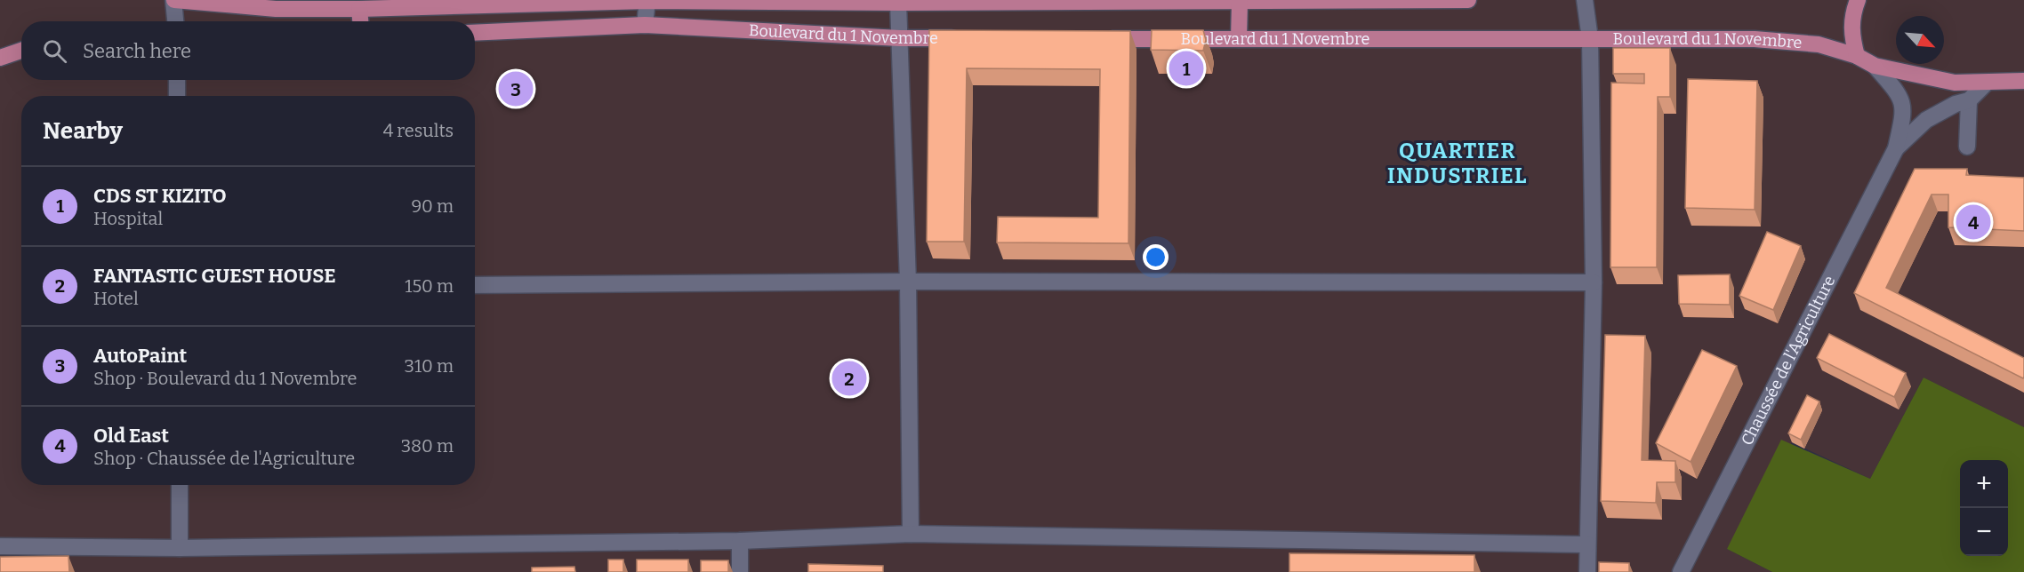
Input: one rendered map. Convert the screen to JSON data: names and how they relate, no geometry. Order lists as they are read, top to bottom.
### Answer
{
  "streets": {
    "main road": ["Boulevard du 1 Novembre"],
    "street": ["Chaussée de l'Agriculture"]
  },
  "crossings": [
    ["Boulevard du 1 Novembre", "Chaussée de l'Agriculture"]
  ],
  "districts": ["QUARTIER INDUSTRIEL"],
  "north": "bottom right",
  "page": {
    "search": "Search here",
    "pins": [
      "1",
      "3",
      "4",
      "2"
    ],
    "heading": ["Nearby", "4 results"],
    "list": [
      {
        "mark": "1",
        "name": "CDS ST KIZITO",
        "note": "Hospital",
        "value": "90 m"
      },
      {
        "mark": "2",
        "name": "FANTASTIC GUEST HOUSE",
        "note": "Hotel",
        "value": "150 m"
      },
      {
        "mark": "3",
        "name": "AutoPaint",
        "note": "Shop · Boulevard du 1 Novembre",
        "value": "310 m"
      },
      {
        "mark": "4",
        "name": "Old East",
        "note": "Shop · Chaussée de l'Agriculture",
        "value": "380 m"
      }
    ],
    "map_buttons": ["+", "−"]
  }
}
